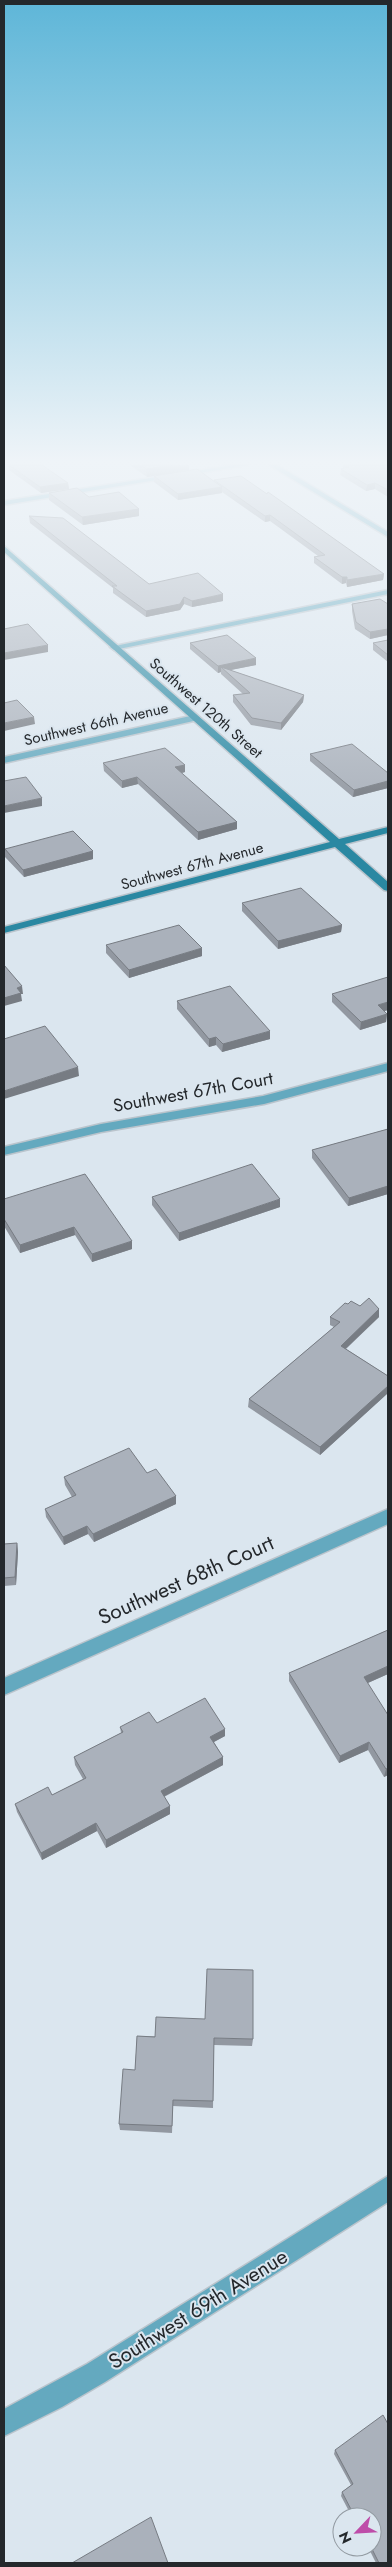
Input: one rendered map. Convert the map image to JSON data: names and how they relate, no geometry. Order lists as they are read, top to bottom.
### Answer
{
  "streets": {
    "street": [
      "Southwest 120th Street",
      "Southwest 66th Avenue",
      "Southwest 67th Avenue",
      "Southwest 67th Court",
      "Southwest 68th Court",
      "Southwest 69th Avenue"
    ]
  },
  "crossings": [
    ["Southwest 120th Street", "Southwest 66th Avenue"],
    ["Southwest 120th Street", "Southwest 67th Avenue"]
  ],
  "north": "bottom left"
}
